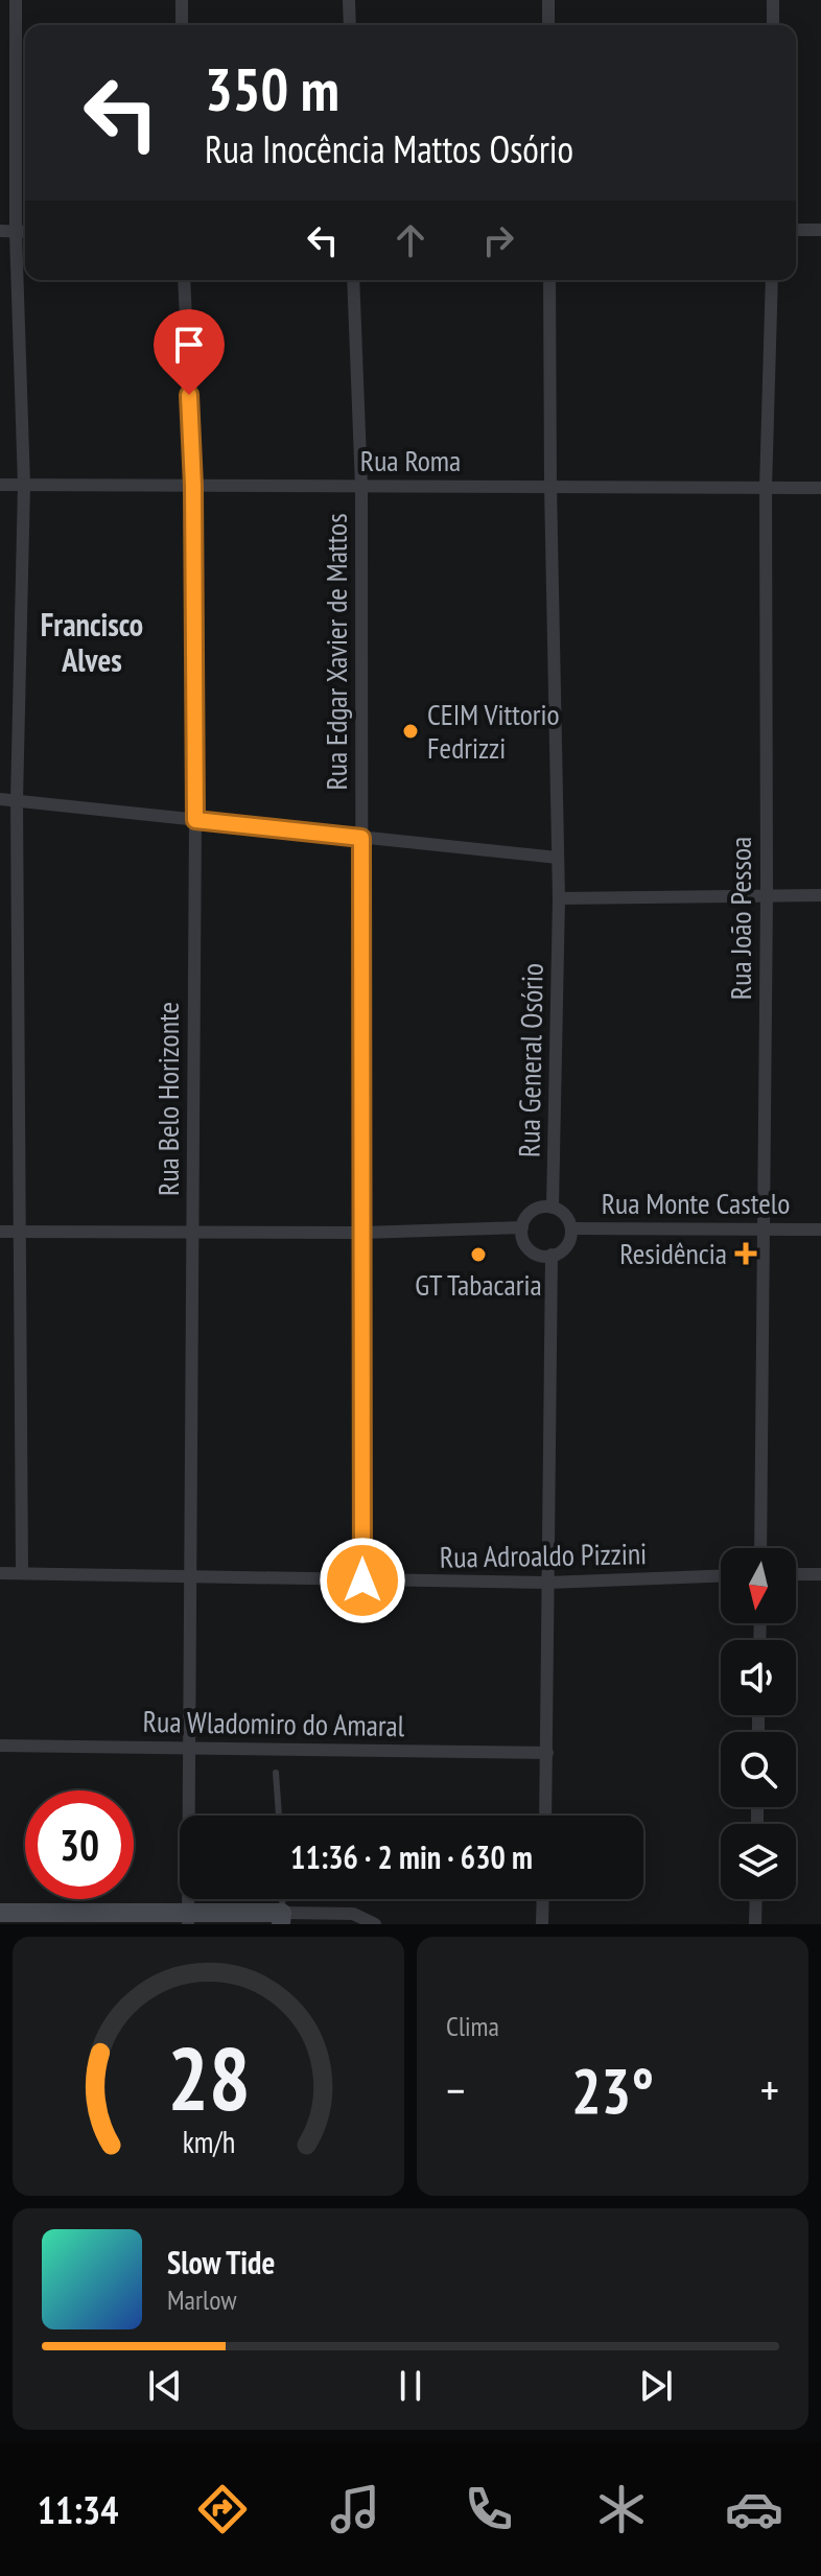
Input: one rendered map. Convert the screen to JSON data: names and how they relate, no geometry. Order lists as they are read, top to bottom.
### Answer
{
  "streets": {
    "street": [
      "Rua Roma",
      "Rua Edgar Xavier de Mattos",
      "Rua João Pessoa",
      "Rua General Osório",
      "Rua Belo Horizonte",
      "Rua Monte Castelo",
      "Rua Adroaldo Pizzini",
      "Rua Wladomiro do Amaral"
    ]
  },
  "crossings": [
    ["Rua Roma", "Rua Edgar Xavier de Mattos"],
    ["Rua Roma", "Rua João Pessoa"],
    ["Rua Roma", "Rua General Osório"],
    ["Rua Roma", "Rua Belo Horizonte"],
    ["Rua Edgar Xavier de Mattos", "Rua Adroaldo Pizzini"],
    ["Rua João Pessoa", "Rua Monte Castelo"],
    ["Rua General Osório", "Rua Monte Castelo"],
    ["Rua Belo Horizonte", "Rua Adroaldo Pizzini"],
    ["Rua Belo Horizonte", "Rua Wladomiro do Amaral"]
  ],
  "districts": ["Francisco Alves"],
  "places": {
    "other": ["CEIM Vittorio Fedrizzi", "GT Tabacaria"],
    "health": ["Residência"]
  },
  "north": "bottom",
  "page": {
    "turn": ["350 m", "Rua Inocência Mattos Osório"],
    "limit": "30",
    "trip": "11:36 · 2 min · 630 m",
    "tile": "Clima",
    "heat": ["−", "23°", "+"],
    "song": ["Slow Tide", "Marlow"],
    "tabs": "11:34",
    "gauge": ["28", "km/h"]
  }
}
